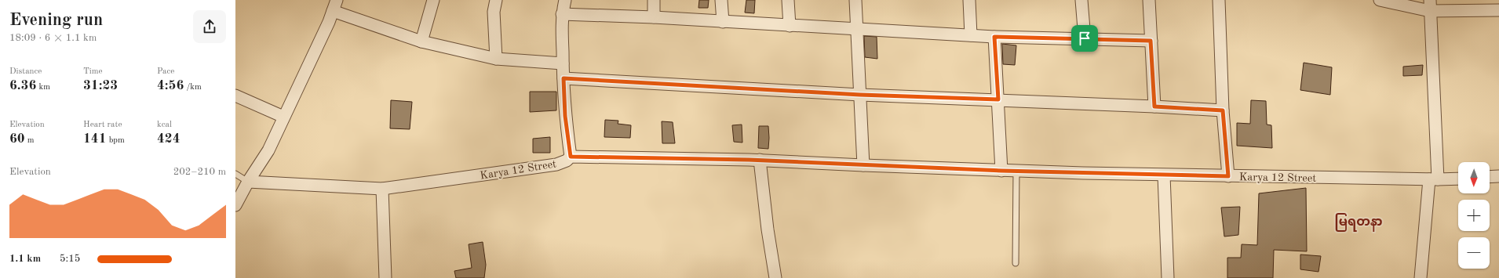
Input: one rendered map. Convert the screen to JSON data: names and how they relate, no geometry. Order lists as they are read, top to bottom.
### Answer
{
  "streets": {
    "street": ["Karya 12 Street"]
  },
  "districts": ["မြရတနာ"],
  "north": "bottom",
  "page": {
    "heading": ["Evening run", "18:09 · 6 × 1.1 km"],
    "stats": [
      ["Distance", "6.36 km"],
      ["Time", "31:23"],
      ["Pace", "4:56 /km"],
      ["Elevation", "60 m"],
      ["Heart rate", "141 bpm"],
      ["kcal", "424"]
    ],
    "chart": ["Elevation", "202–210 m"],
    "map_buttons": ["+", "−"],
    "list": [
      {
        "name": "1.1 km",
        "note": "5:15"
      }
    ]
  }
}
